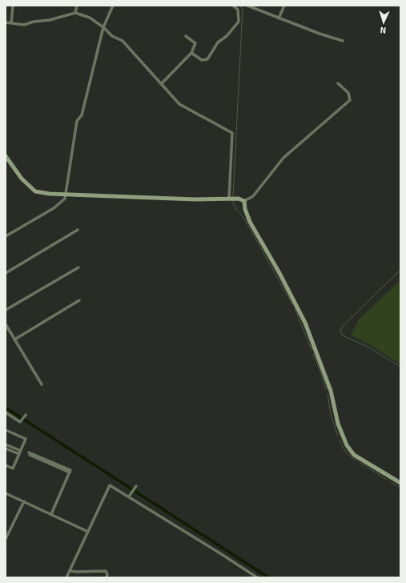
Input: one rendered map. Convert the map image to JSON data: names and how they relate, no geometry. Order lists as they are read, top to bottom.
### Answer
{
  "north": "bottom"
}
